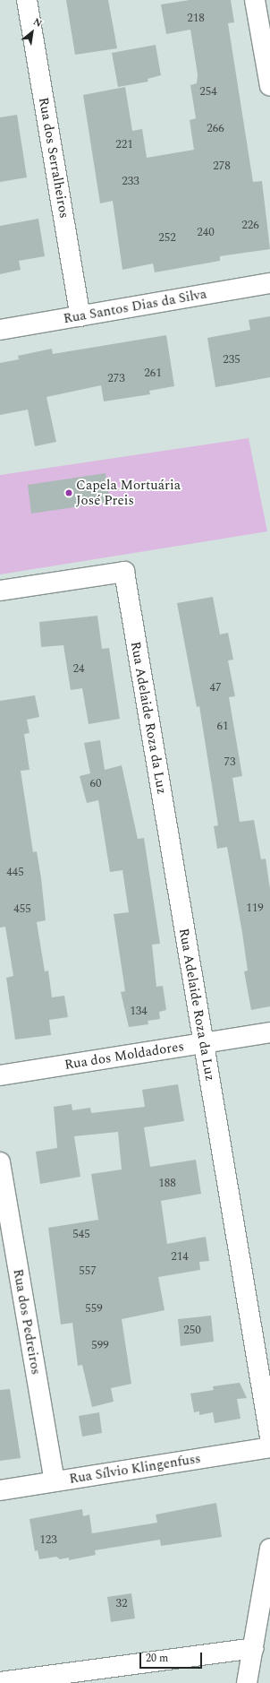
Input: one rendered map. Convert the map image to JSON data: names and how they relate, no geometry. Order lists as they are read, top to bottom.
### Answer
{
  "streets": {
    "street": [
      "Rua dos Serralheiros",
      "Rua Santos Dias da Silva",
      "Rua Adelaide Roza da Luz",
      "Rua dos Moldadores",
      "Rua dos Pedreiros",
      "Rua Sílvio Klingenfuss"
    ]
  },
  "crossings": [
    ["Rua dos Serralheiros", "Rua Santos Dias da Silva"],
    ["Rua Adelaide Roza da Luz", "Rua dos Moldadores"],
    ["Rua dos Pedreiros", "Rua Sílvio Klingenfuss"]
  ],
  "places": ["Capela Mortuária José Preis"],
  "house_numbers": [
    "218",
    "254",
    "266",
    "221",
    "278",
    "233",
    "226",
    "240",
    "252",
    "235",
    "261",
    "273",
    "24",
    "47",
    "61",
    "73",
    "60",
    "445",
    "119",
    "455",
    "134",
    "188",
    "545",
    "214",
    "557",
    "559",
    "250",
    "599",
    "123",
    "32"
  ],
  "scale_bar": "20 m",
  "north": "top right"
}
